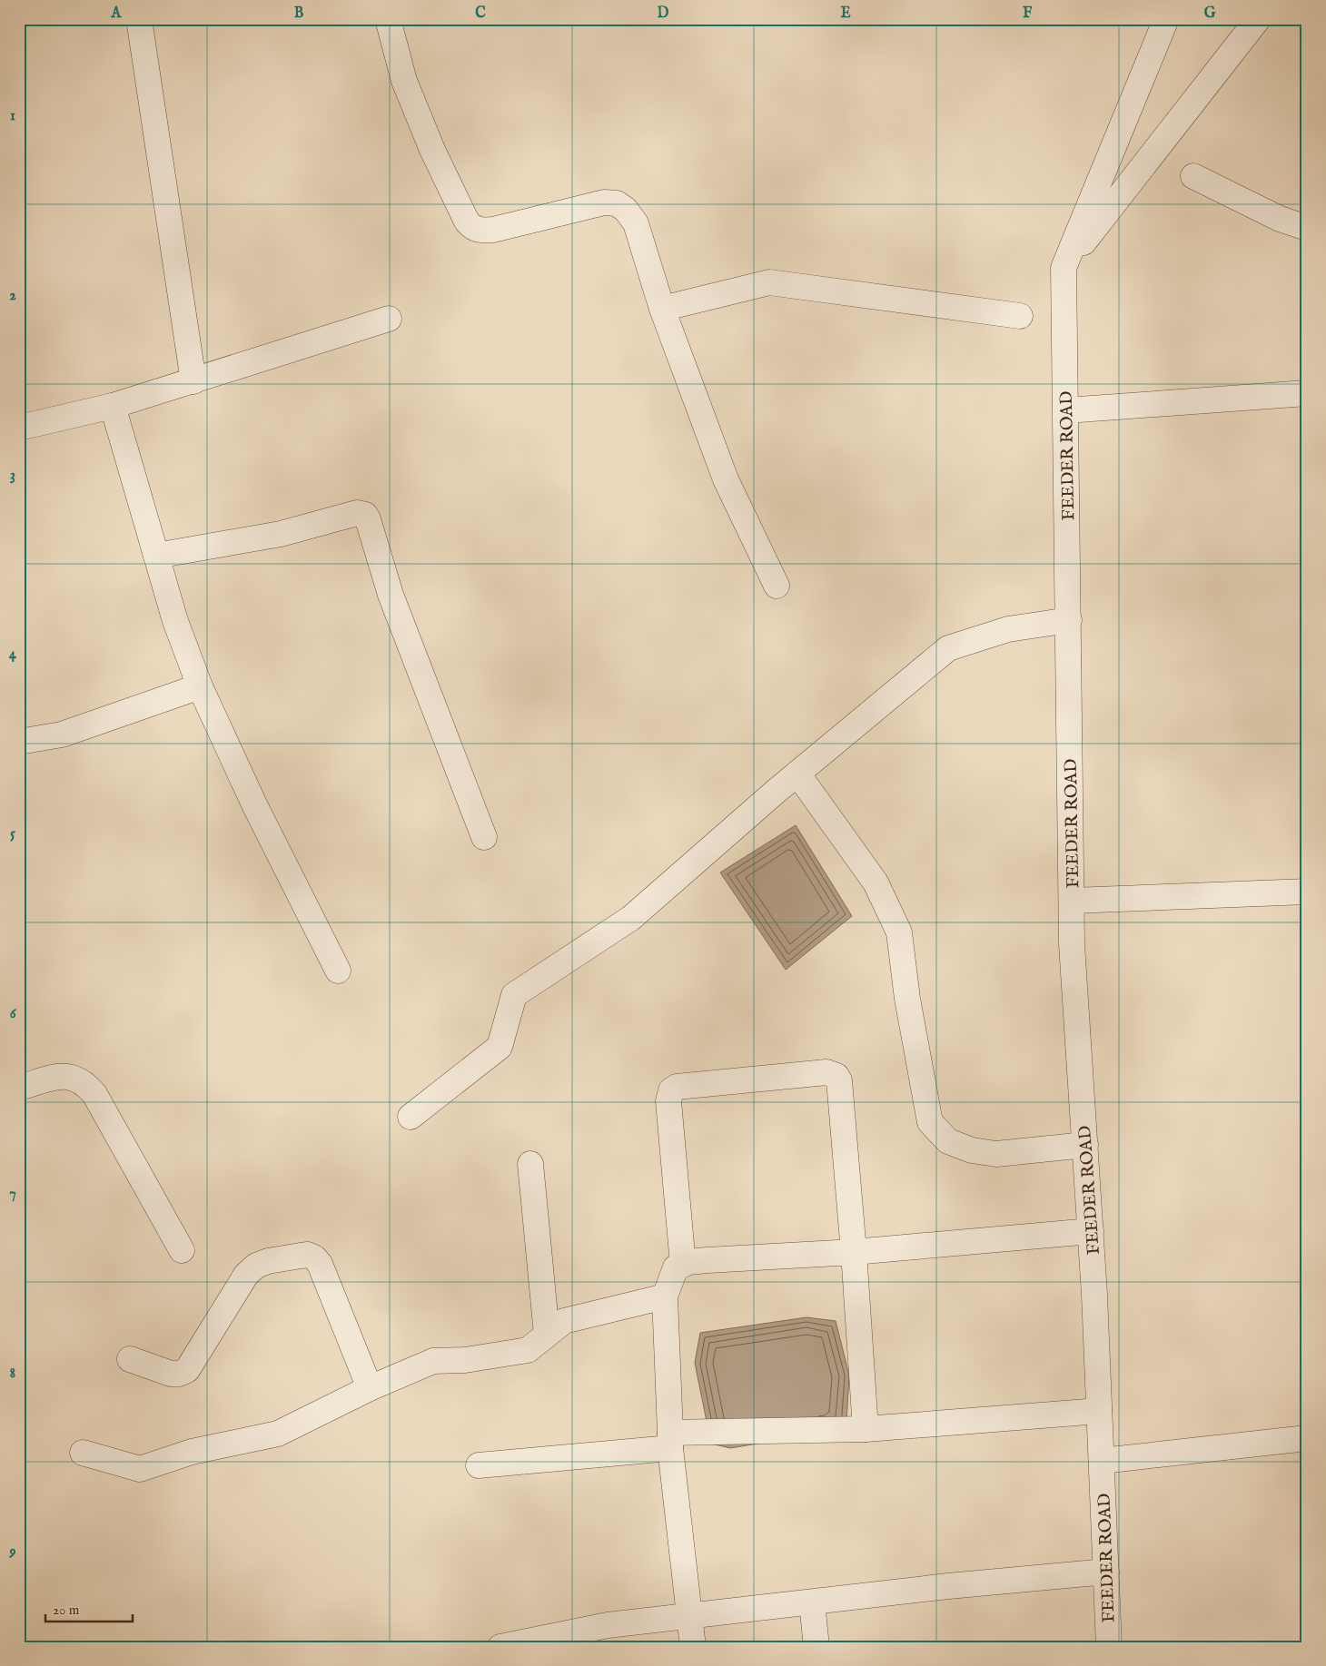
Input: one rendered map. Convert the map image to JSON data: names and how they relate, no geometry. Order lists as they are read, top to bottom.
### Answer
{
  "streets": {
    "street": ["FEEDER ROAD"]
  },
  "scale_bar": "20 m",
  "grid": {
    "columns": [
      "A",
      "B",
      "C",
      "D",
      "E",
      "F",
      "G"
    ],
    "rows": [
      "1",
      "2",
      "3",
      "4",
      "5",
      "6",
      "7",
      "8",
      "9"
    ]
  }
}
